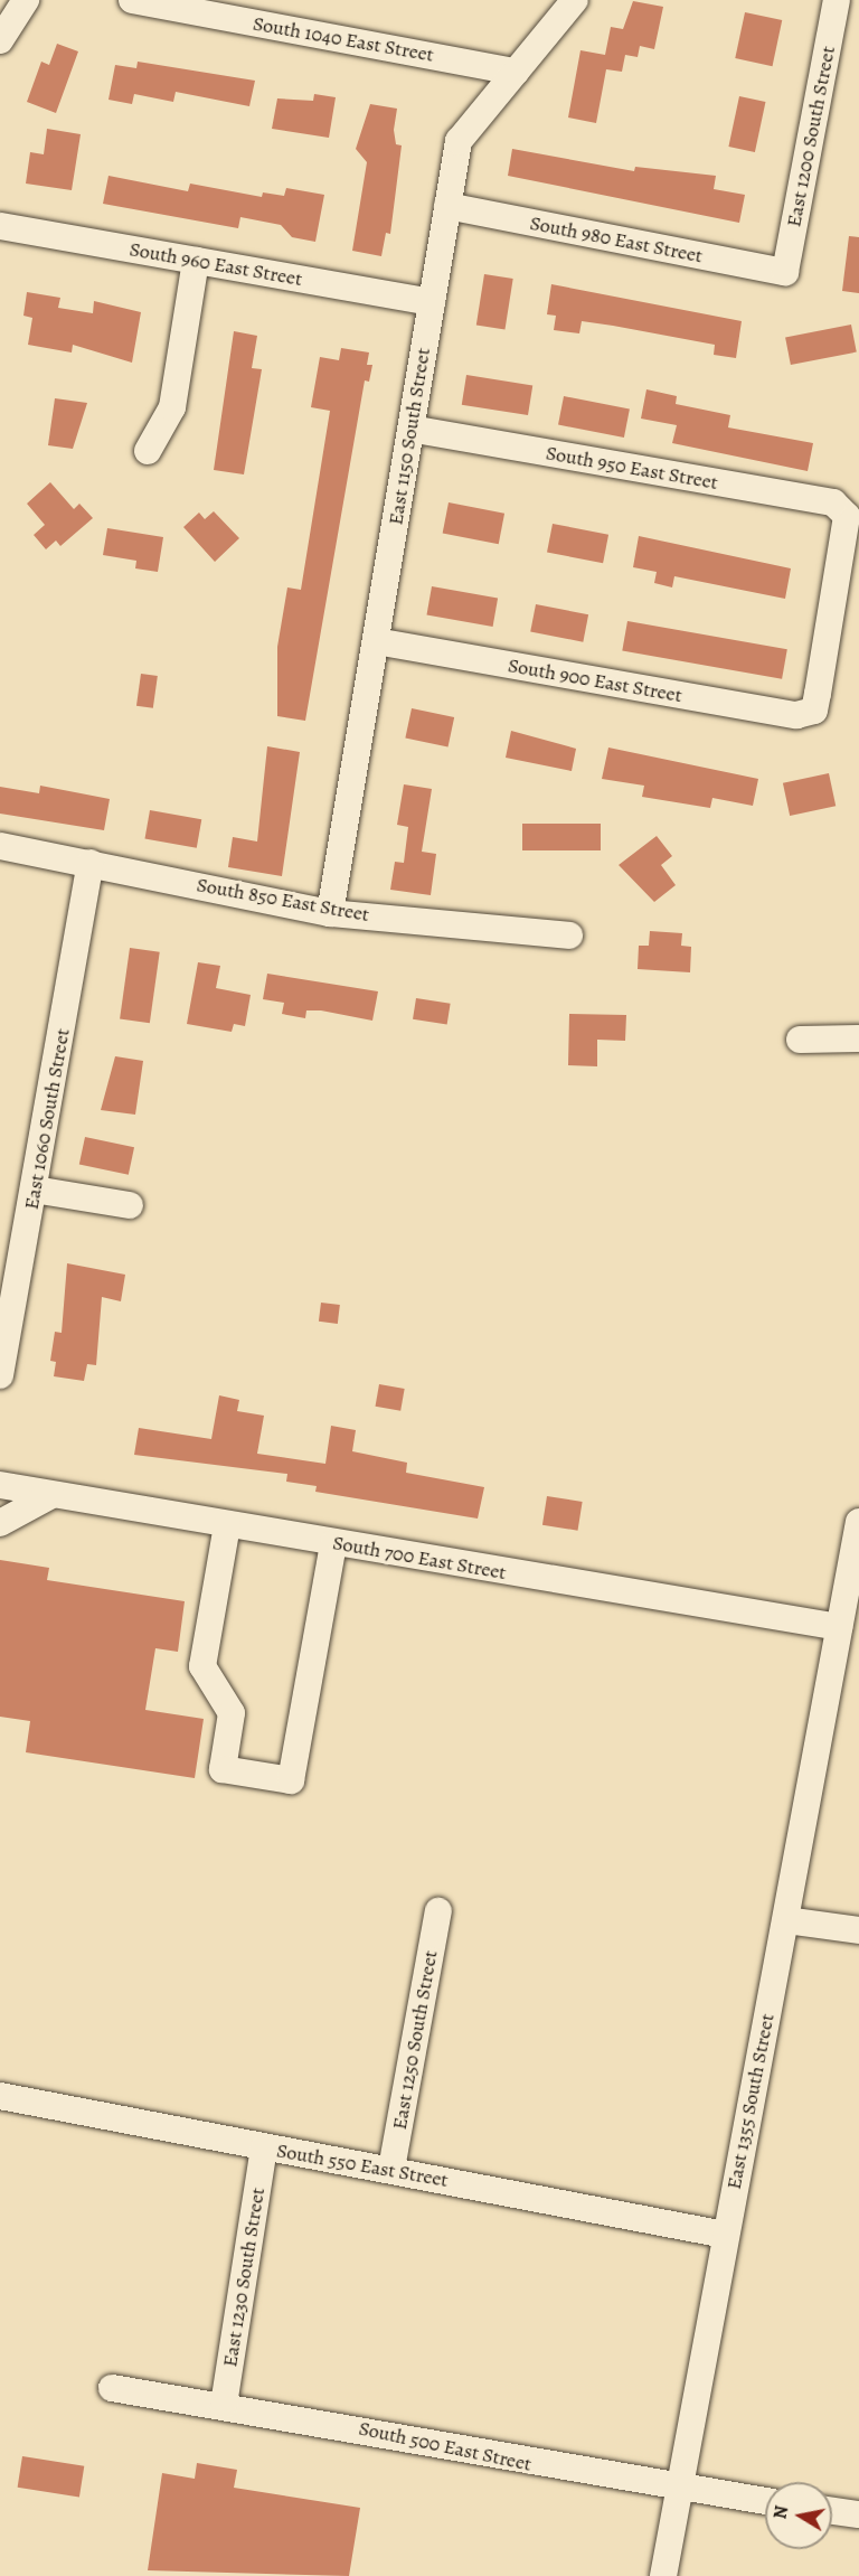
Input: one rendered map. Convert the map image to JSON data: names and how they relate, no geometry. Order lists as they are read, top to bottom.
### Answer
{
  "streets": {
    "street": [
      "South 1040 East Street",
      "East 1200 South Street",
      "South 980 East Street",
      "South 960 East Street",
      "East 1150 South Street",
      "South 950 East Street",
      "South 900 East Street",
      "South 850 East Street",
      "East 1060 South Street",
      "South 700 East Street",
      "East 1250 South Street",
      "East 1355 South Street",
      "South 550 East Street",
      "East 1230 South Street",
      "South 500 East Street"
    ]
  },
  "crossings": [
    ["South 1040 East Street", "East 1150 South Street"],
    ["East 1200 South Street", "South 980 East Street"],
    ["South 980 East Street", "East 1150 South Street"],
    ["South 960 East Street", "East 1150 South Street"],
    ["East 1150 South Street", "South 950 East Street"],
    ["East 1150 South Street", "South 900 East Street"],
    ["East 1150 South Street", "South 850 East Street"],
    ["South 950 East Street", "South 900 East Street"],
    ["South 850 East Street", "East 1060 South Street"],
    ["South 700 East Street", "East 1355 South Street"],
    ["East 1250 South Street", "South 550 East Street"],
    ["East 1355 South Street", "South 550 East Street"],
    ["East 1355 South Street", "South 500 East Street"],
    ["South 550 East Street", "East 1230 South Street"],
    ["East 1230 South Street", "South 500 East Street"]
  ],
  "north": "left"
}
